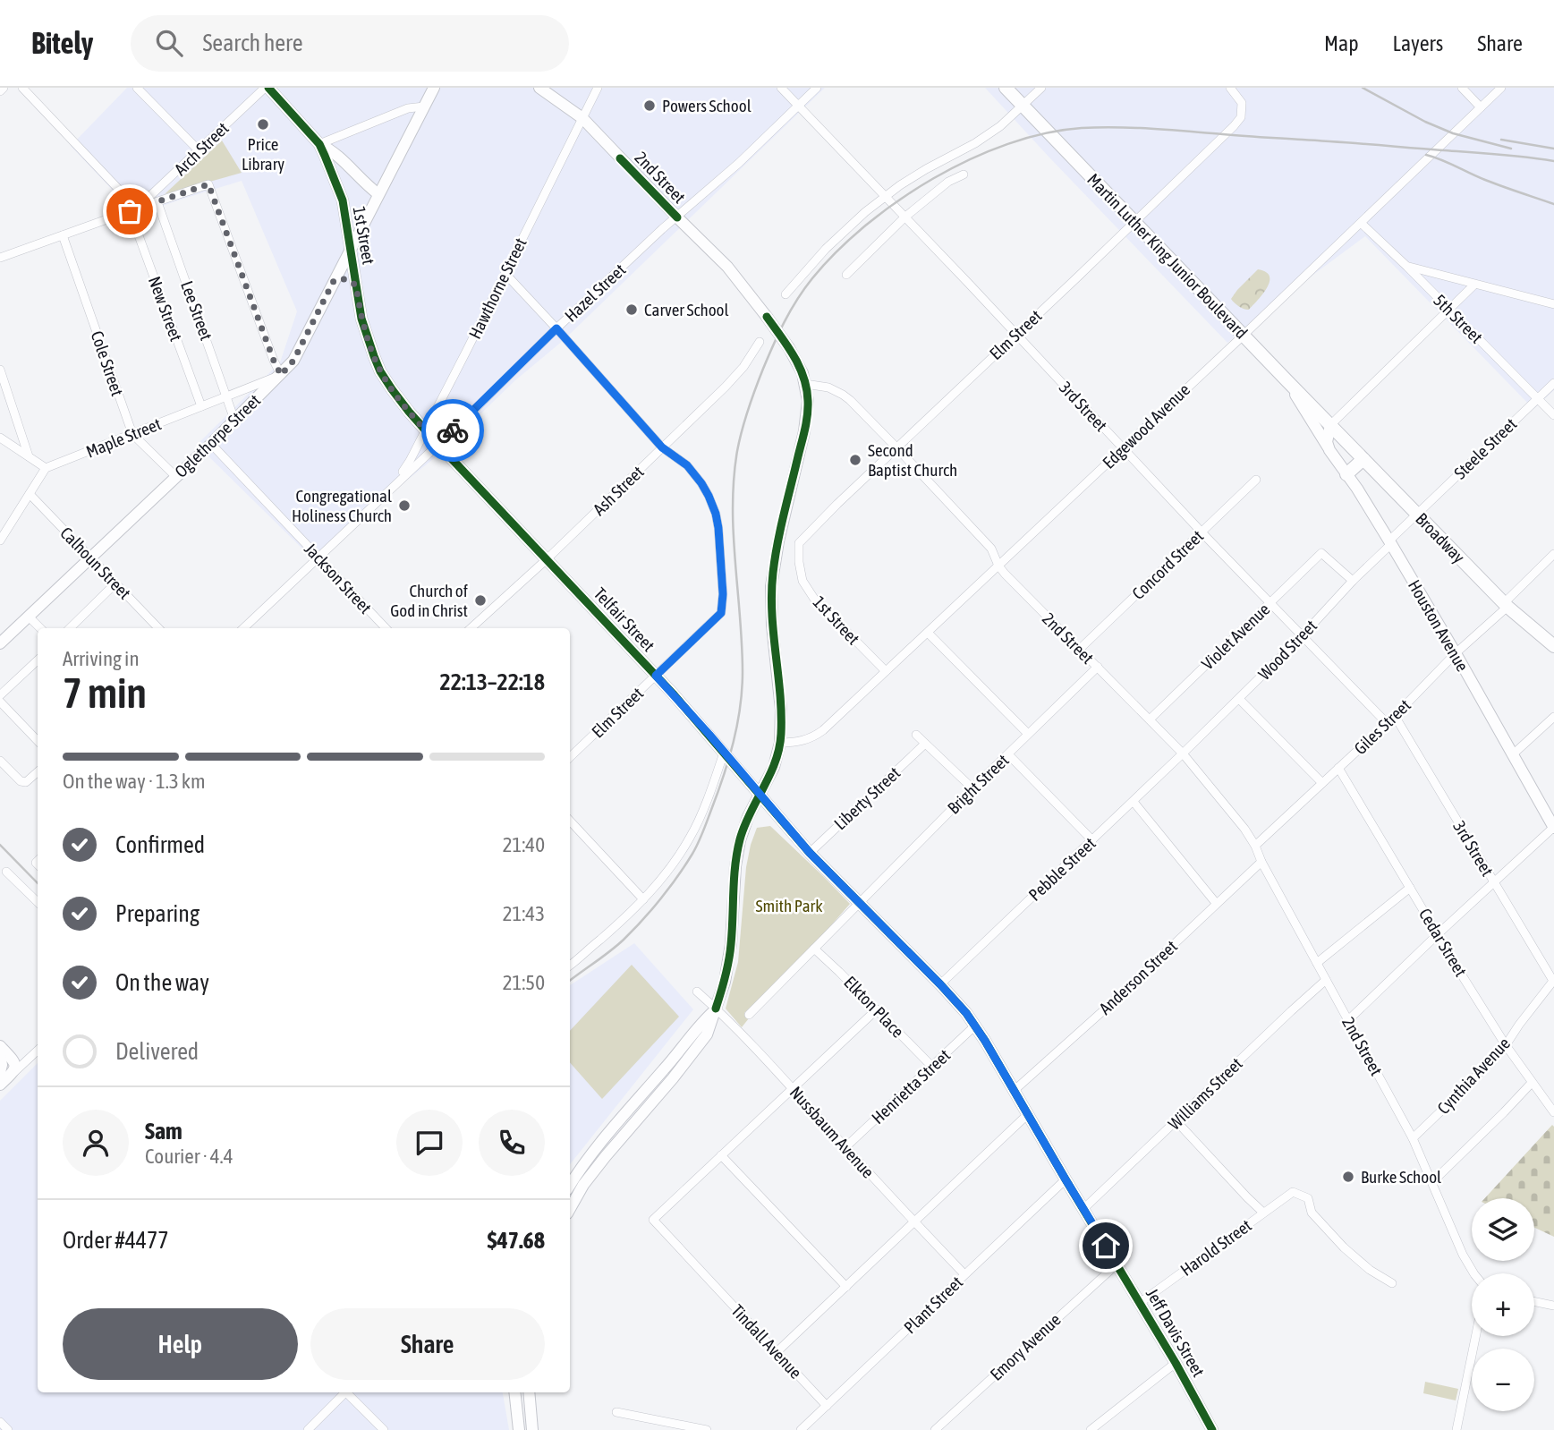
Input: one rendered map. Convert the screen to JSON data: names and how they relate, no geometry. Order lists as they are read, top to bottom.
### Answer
{
  "streets": {
    "main road": ["Martin Luther King Junior Boulevard", "Broadway"],
    "street": [
      "Arch Street",
      "2nd Street",
      "1st Street",
      "Hawthorne Street",
      "Hazel Street",
      "New Street",
      "Lee Street",
      "5th Street",
      "Elm Street",
      "Cole Street",
      "3rd Street",
      "Edgewood Avenue",
      "Oglethorpe Street",
      "Maple Street",
      "Steele Street",
      "Ash Street",
      "Calhoun Street",
      "Concord Street",
      "Jackson Street",
      "Telfair Street",
      "Houston Avenue",
      "Violet Avenue",
      "Wood Street",
      "Giles Street",
      "Bright Street",
      "Liberty Street",
      "Pebble Street",
      "Cedar Street",
      "Anderson Street",
      "Elkton Place",
      "Cynthia Avenue",
      "Henrietta Street",
      "Williams Street",
      "Nussbaum Avenue",
      "Harold Street",
      "Plant Street",
      "Jeff Davis Street",
      "Tindall Avenue",
      "Emory Avenue"
    ]
  },
  "crossings": [
    ["Arch Street", "1st Street"],
    ["Arch Street", "New Street"],
    ["2nd Street", "Hawthorne Street"],
    ["2nd Street", "Hazel Street"],
    ["2nd Street", "Elm Street"],
    ["2nd Street", "Edgewood Avenue"],
    ["2nd Street", "Concord Street"],
    ["2nd Street", "Violet Avenue"],
    ["2nd Street", "Wood Street"],
    ["2nd Street", "Giles Street"],
    ["2nd Street", "Bright Street"],
    ["2nd Street", "Pebble Street"],
    ["2nd Street", "Anderson Street"],
    ["2nd Street", "Cynthia Avenue"],
    ["2nd Street", "Williams Street"],
    ["1st Street", "Hawthorne Street"],
    ["1st Street", "Elm Street"],
    ["1st Street", "Edgewood Avenue"],
    ["1st Street", "Oglethorpe Street"],
    ["1st Street", "Telfair Street"],
    ["Martin Luther King Junior Boulevard", "Elm Street"],
    ["Martin Luther King Junior Boulevard", "Edgewood Avenue"],
    ["Martin Luther King Junior Boulevard", "Broadway"],
    ["Martin Luther King Junior Boulevard", "Houston Avenue"],
    ["Hawthorne Street", "Hazel Street"],
    ["Hawthorne Street", "Telfair Street"],
    ["Hazel Street", "3rd Street"],
    ["Hazel Street", "Jackson Street"],
    ["Hazel Street", "Telfair Street"],
    ["New Street", "Maple Street"],
    ["Lee Street", "Oglethorpe Street"],
    ["Lee Street", "Maple Street"],
    ["5th Street", "Edgewood Avenue"],
    ["5th Street", "Steele Street"],
    ["Elm Street", "3rd Street"],
    ["Elm Street", "Ash Street"],
    ["Elm Street", "Telfair Street"],
    ["Cole Street", "Oglethorpe Street"],
    ["Cole Street", "Maple Street"],
    ["3rd Street", "Edgewood Avenue"],
    ["3rd Street", "Concord Street"],
    ["3rd Street", "Violet Avenue"],
    ["3rd Street", "Wood Street"],
    ["3rd Street", "Giles Street"],
    ["3rd Street", "Cynthia Avenue"],
    ["Oglethorpe Street", "Maple Street"],
    ["Oglethorpe Street", "Calhoun Street"],
    ["Oglethorpe Street", "Jackson Street"],
    ["Steele Street", "Broadway"],
    ["Steele Street", "Wood Street"],
    ["Ash Street", "Telfair Street"],
    ["Broadway", "Wood Street"],
    ["Broadway", "Giles Street"],
    ["Telfair Street", "Bright Street"],
    ["Telfair Street", "Liberty Street"],
    ["Telfair Street", "Pebble Street"],
    ["Telfair Street", "Anderson Street"],
    ["Telfair Street", "Henrietta Street"],
    ["Telfair Street", "Jeff Davis Street"],
    ["Houston Avenue", "Wood Street"],
    ["Houston Avenue", "Giles Street"],
    ["Violet Avenue", "Wood Street"],
    ["Wood Street", "Pebble Street"],
    ["Giles Street", "Cedar Street"],
    ["Bright Street", "Elkton Place"],
    ["Cedar Street", "Cynthia Avenue"],
    ["Anderson Street", "Jeff Davis Street"],
    ["Elkton Place", "Henrietta Street"],
    ["Henrietta Street", "Nussbaum Avenue"],
    ["Williams Street", "Jeff Davis Street"],
    ["Nussbaum Avenue", "Plant Street"],
    ["Harold Street", "Jeff Davis Street"],
    ["Plant Street", "Jeff Davis Street"],
    ["Plant Street", "Tindall Avenue"],
    ["Jeff Davis Street", "Emory Avenue"]
  ],
  "parks": ["Smith Park"],
  "places": [
    "Powers School",
    "Price Library",
    "Carver School",
    "Second Baptist Church",
    "Congregational Holiness Church",
    "Church of God in Christ",
    "Burke School"
  ],
  "page": {
    "header": "Bitely",
    "search": "Search here",
    "nav": ["Map", "Layers", "Share"],
    "heading": ["7 min", "Arriving in", "22:13–22:18"],
    "panel": [
      "Sam",
      "Courier · 4.4",
      "Order #4477",
      "$47.68"
    ],
    "bar": "On the way · 1.3 km",
    "list": [
      ["Confirmed", "21:40"],
      ["Preparing", "21:43"],
      ["On the way", "21:50"],
      "Delivered"
    ],
    "map_buttons": ["+", "−"],
    "buttons": ["Help", "Share"]
  }
}
